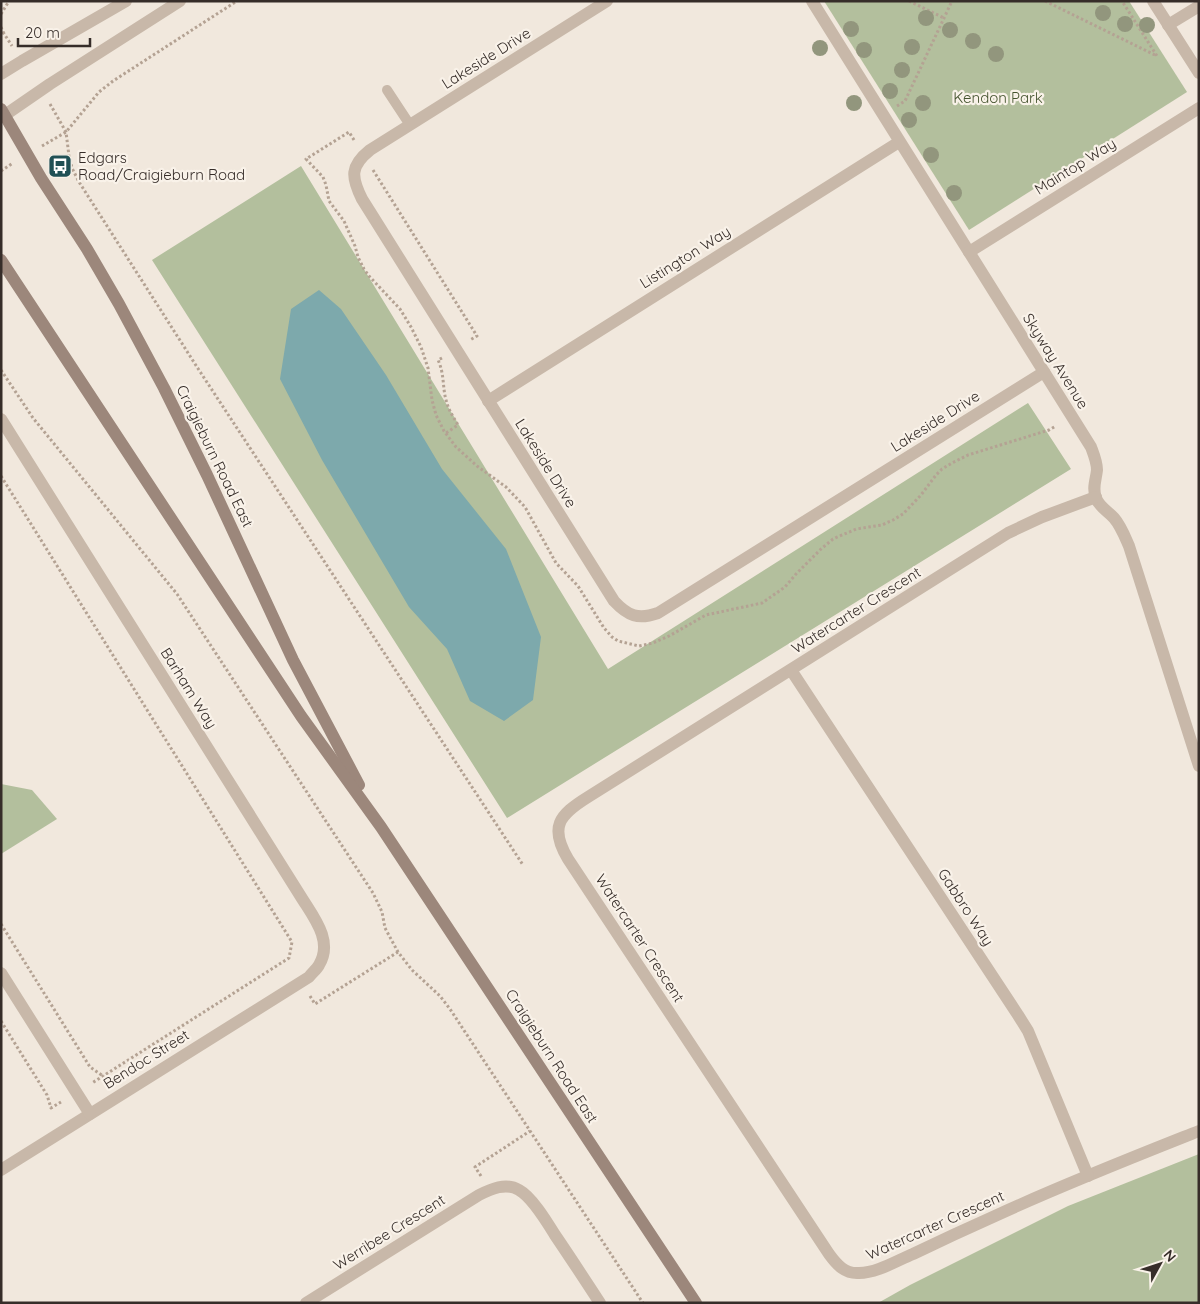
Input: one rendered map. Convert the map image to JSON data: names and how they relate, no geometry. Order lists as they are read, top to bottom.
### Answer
{
  "streets": {
    "main road": ["Craigieburn Road East"],
    "street": [
      "Lakeside Drive",
      "Maintop Way",
      "Listington Way",
      "Skyway Avenue",
      "Watercarter Crescent",
      "Barham Way",
      "Gabbro Way",
      "Bendoc Street",
      "Werribee Crescent"
    ]
  },
  "crossings": [
    ["Lakeside Drive", "Listington Way"],
    ["Lakeside Drive", "Skyway Avenue"],
    ["Maintop Way", "Skyway Avenue"],
    ["Listington Way", "Skyway Avenue"],
    ["Skyway Avenue", "Watercarter Crescent"],
    ["Watercarter Crescent", "Gabbro Way"],
    ["Barham Way", "Bendoc Street"]
  ],
  "parks": ["Kendon Park"],
  "places": {
    "bus stop": ["Edgars Road/Craigieburn Road"]
  },
  "scale_bar": "20 m",
  "north": "top right"
}
